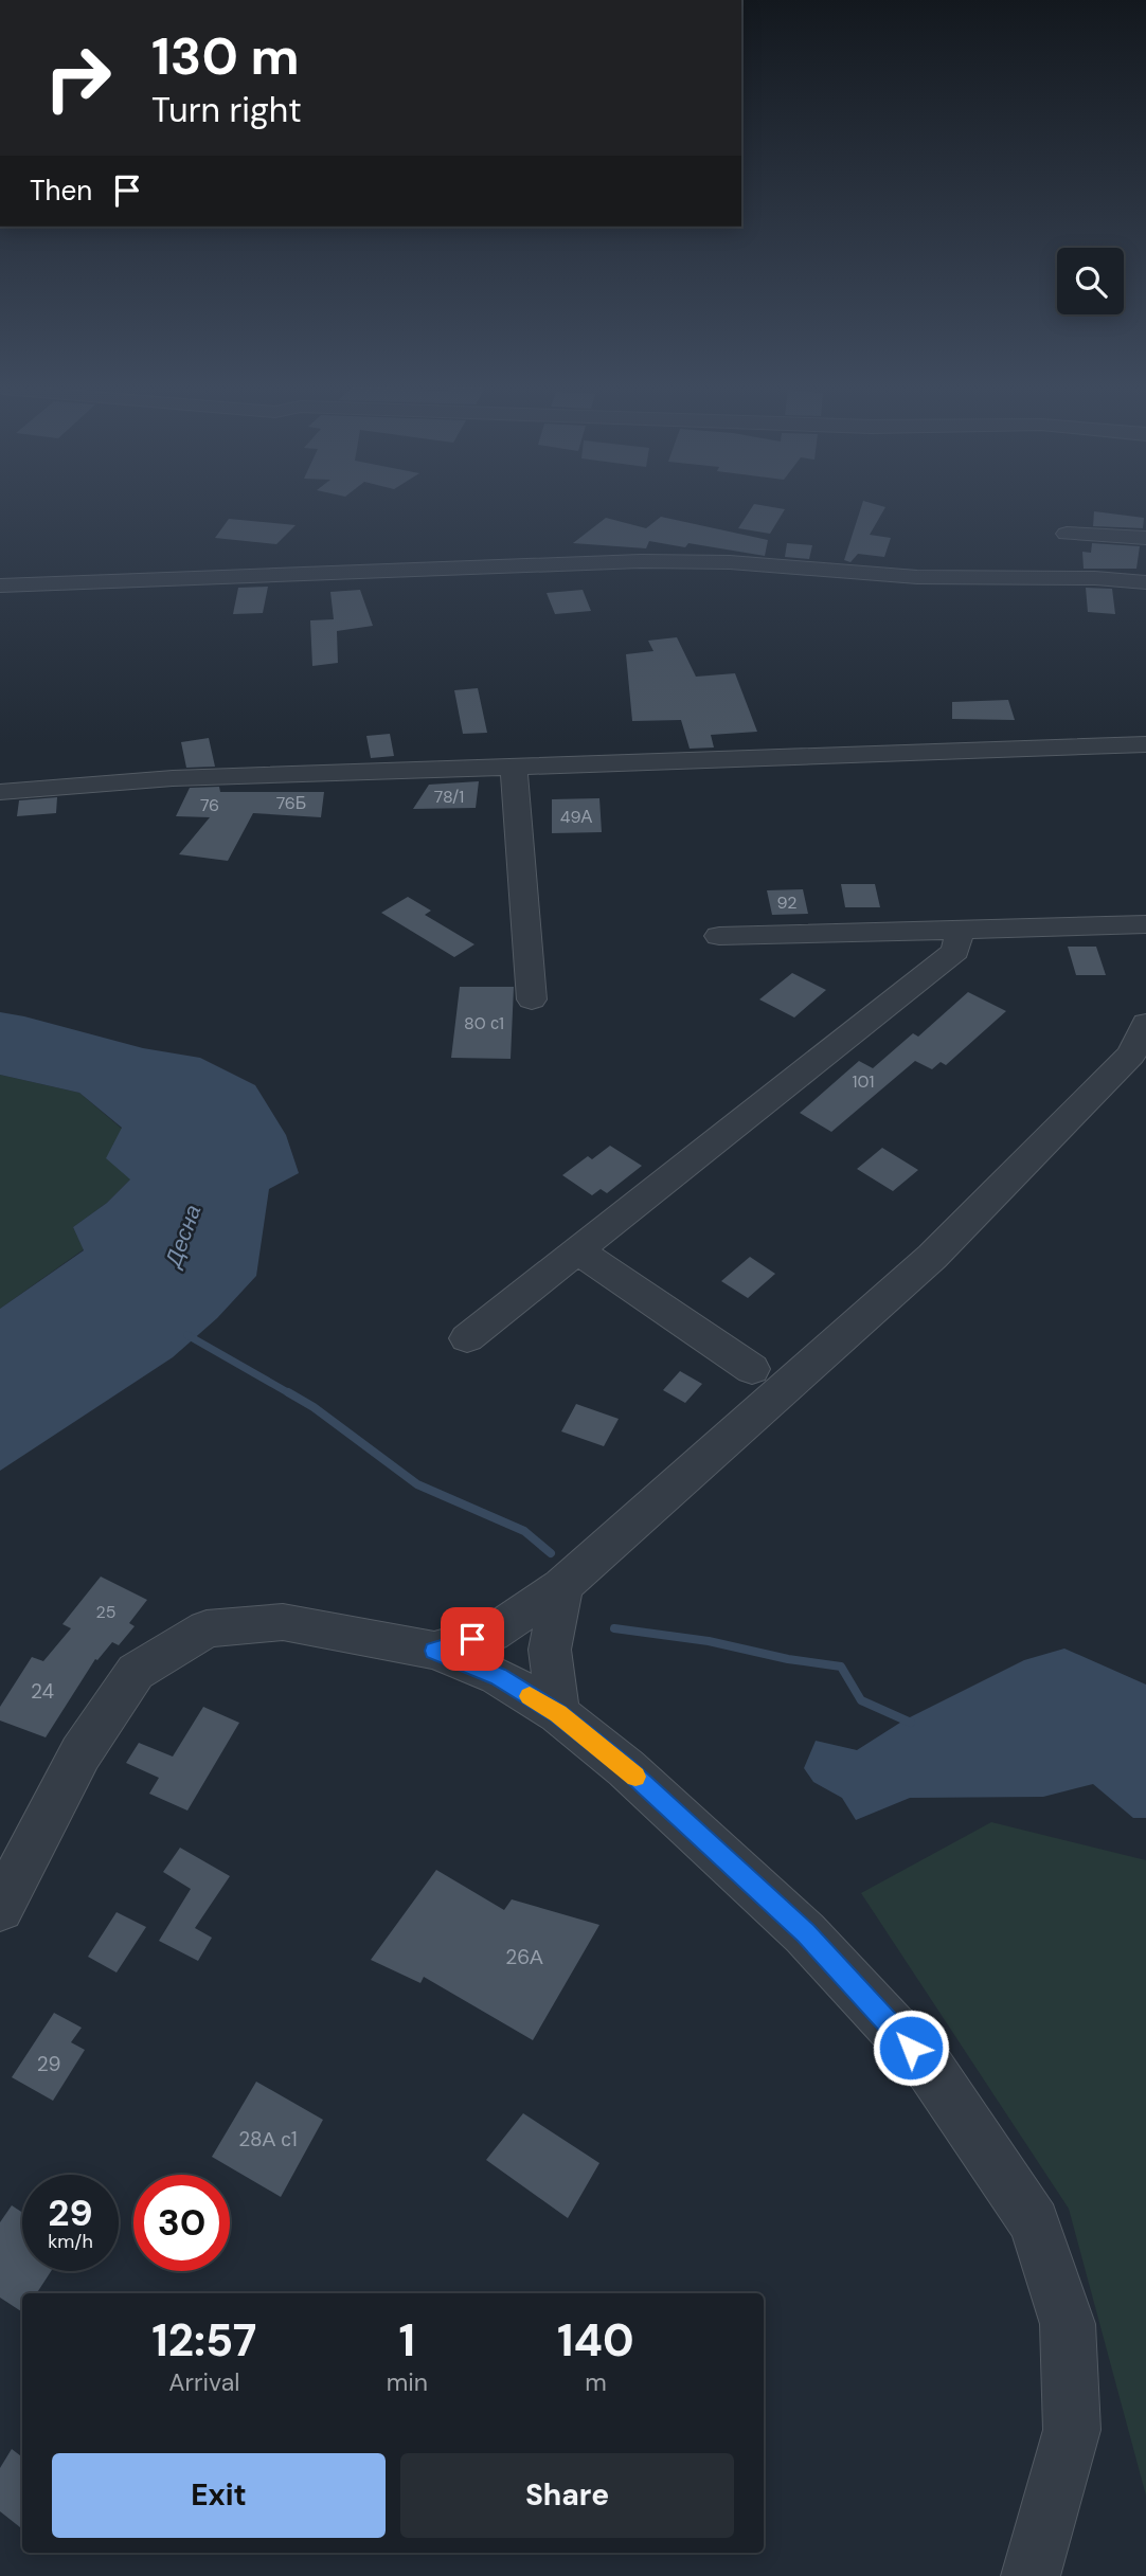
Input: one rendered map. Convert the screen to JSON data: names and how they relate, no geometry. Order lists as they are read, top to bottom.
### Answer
{
  "water": ["Десна"],
  "house_numbers": [
    "78/1",
    "76Б",
    "76",
    "49А",
    "92",
    "80 с1",
    "101",
    "25",
    "24",
    "26А",
    "29",
    "28А с1"
  ],
  "page": {
    "turn": ["130 m", "Turn right"],
    "then": "Then",
    "speed": "29 km/h",
    "limit": "30",
    "eta": [
      "12:57",
      "Arrival",
      "1",
      "min",
      "140",
      "m"
    ],
    "buttons": ["Exit", "Share"]
  }
}
